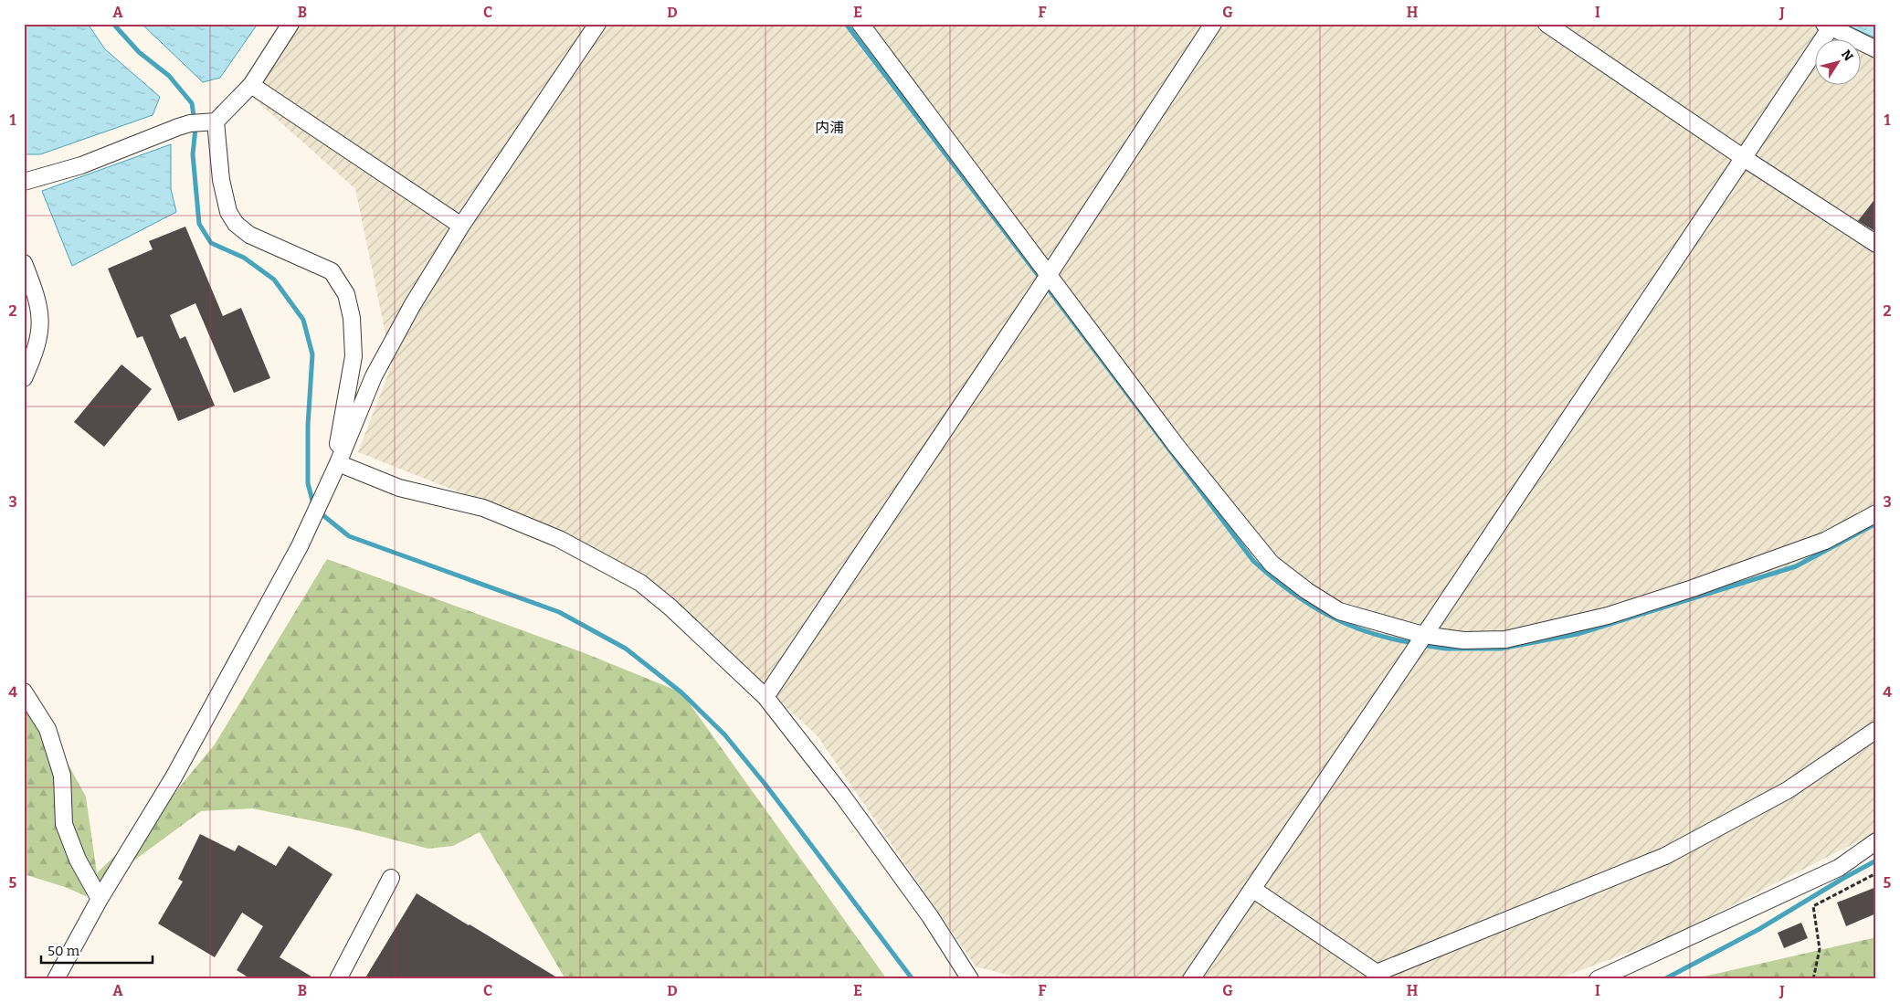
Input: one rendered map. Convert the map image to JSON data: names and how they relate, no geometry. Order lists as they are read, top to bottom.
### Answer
{
  "districts": ["内浦"],
  "scale_bar": "50 m",
  "north": "top right",
  "grid": {
    "columns": [
      "A",
      "B",
      "C",
      "D",
      "E",
      "F",
      "G",
      "H",
      "I",
      "J"
    ],
    "rows": [
      "1",
      "2",
      "3",
      "4",
      "5"
    ]
  }
}
